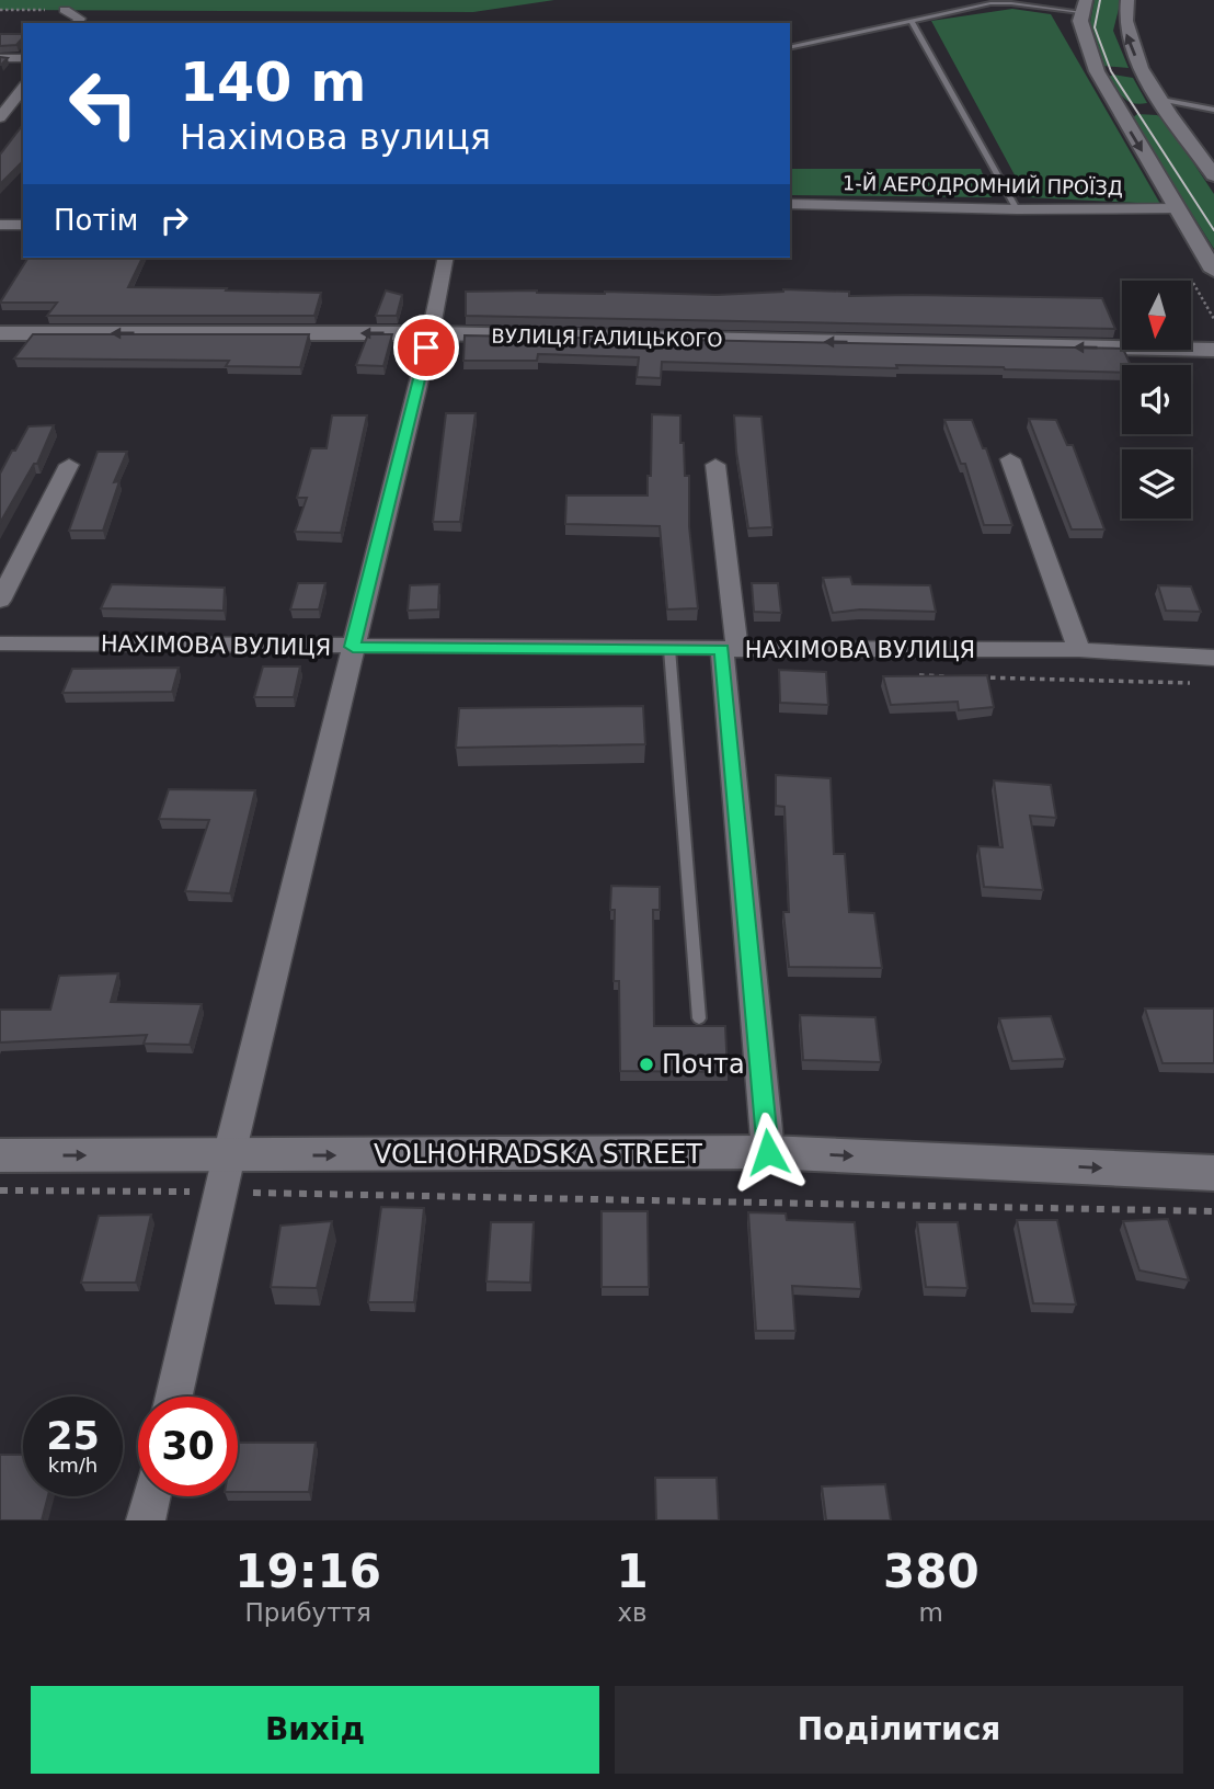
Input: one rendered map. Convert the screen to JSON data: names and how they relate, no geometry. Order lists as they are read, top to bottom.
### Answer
{
  "streets": {
    "street": [
      "1-Й АЕРОДРОМНИЙ ПРОЇЗД",
      "ВУЛИЦЯ ГАЛИЦЬКОГО",
      "НАХІМОВА ВУЛИЦЯ",
      "VOLHOHRADSKA STREET"
    ]
  },
  "one_way": ["ВУЛИЦЯ ГАЛИЦЬКОГО", "VOLHOHRADSKA STREET"],
  "places": ["Почта"],
  "north": "bottom",
  "page": {
    "turn": ["140 m", "Нахімова вулиця"],
    "then": "Потім",
    "speed": "25 km/h",
    "limit": "30",
    "eta": [
      "19:16",
      "Прибуття",
      "1",
      "хв",
      "380",
      "m"
    ],
    "buttons": ["Вихід", "Поділитися"]
  }
}
